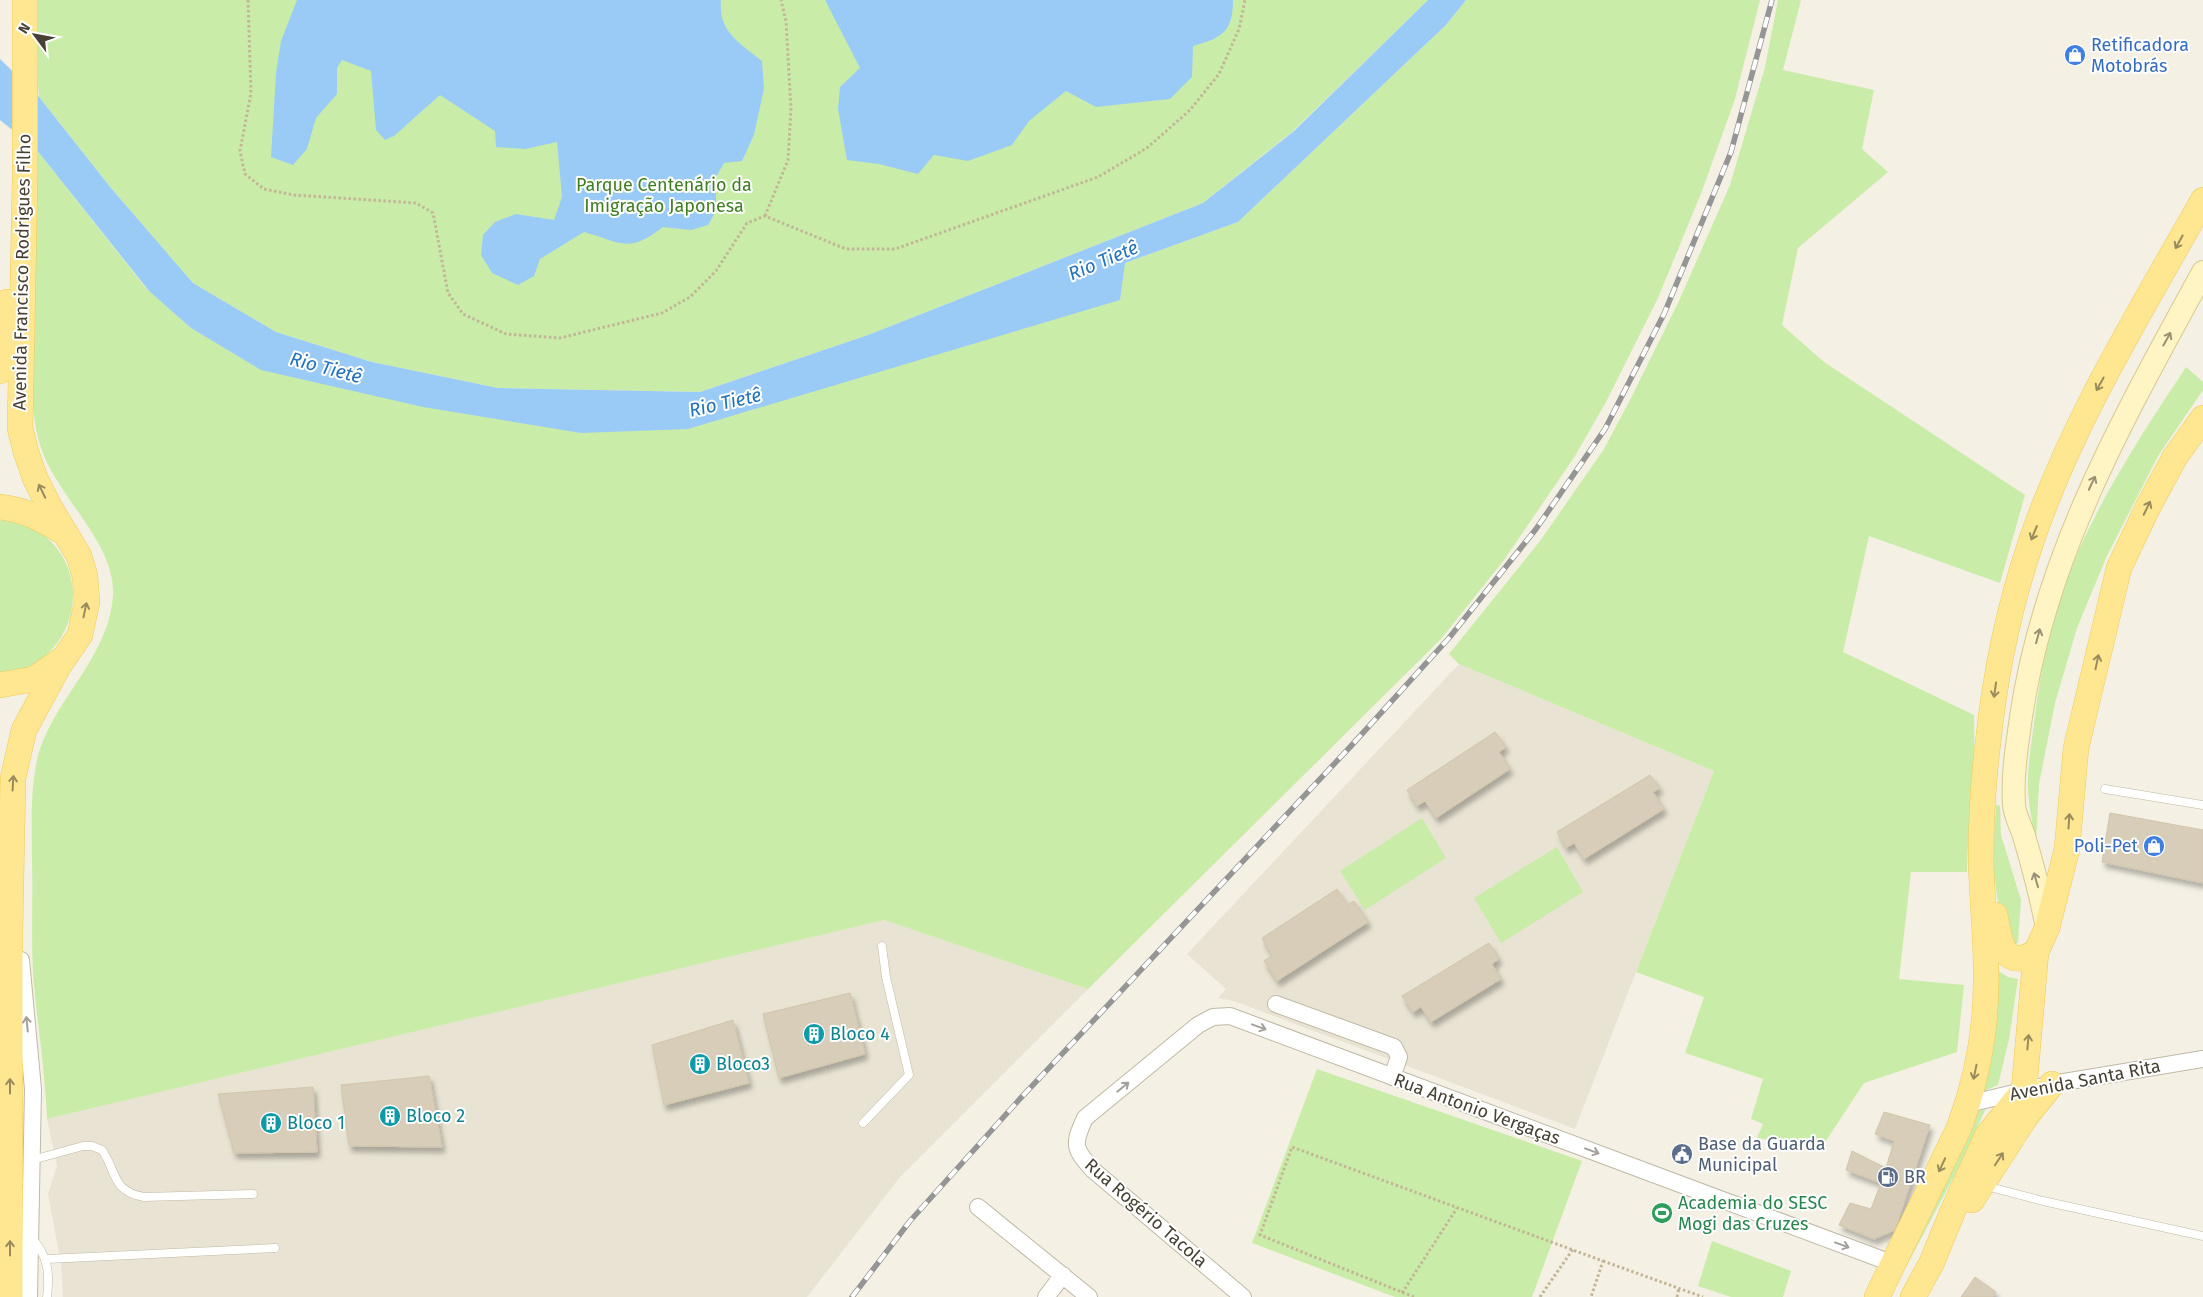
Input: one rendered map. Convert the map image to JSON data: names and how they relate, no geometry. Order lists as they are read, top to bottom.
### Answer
{
  "streets": {
    "main road": ["Avenida Francisco Rodrigues Filho"],
    "street": ["Avenida Santa Rita", "Rua Antonio Vergaças", "Rua Rogério Tacola"]
  },
  "crossings": [
    ["Rua Antonio Vergaças", "Rua Rogério Tacola"]
  ],
  "one_way": ["Avenida Francisco Rodrigues Filho", "Rua Antonio Vergaças"],
  "water": ["Rio Tietê"],
  "parks": ["Parque Centenário da Imigração Japonesa"],
  "places": {
    "shop": ["Retificadora Motobrás", "Poli-Pet"],
    "building": [
      "Bloco 4",
      "Bloco3",
      "Bloco 2",
      "Bloco 1"
    ],
    "public building": ["Base da Guarda Municipal"],
    "fuel station": ["BR"],
    "sports": ["Academia do SESC Mogi das Cruzes"]
  },
  "north": "top left"
}
